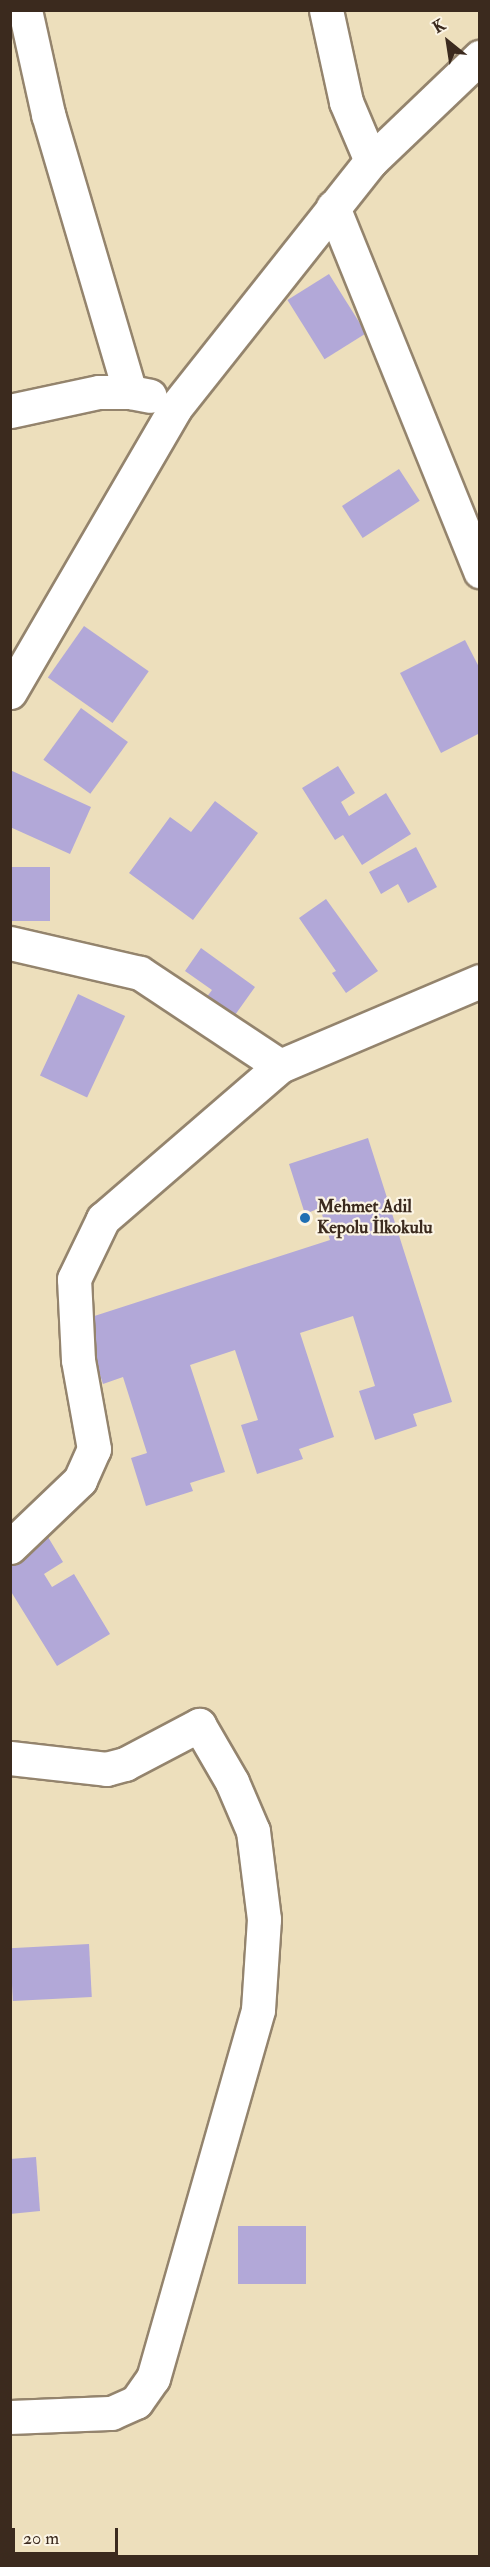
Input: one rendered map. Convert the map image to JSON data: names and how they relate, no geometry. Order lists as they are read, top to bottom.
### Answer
{
  "places": ["Mehmet Adil Kepolu İlkokulu"],
  "scale_bar": "20 m",
  "north": "top left"
}
